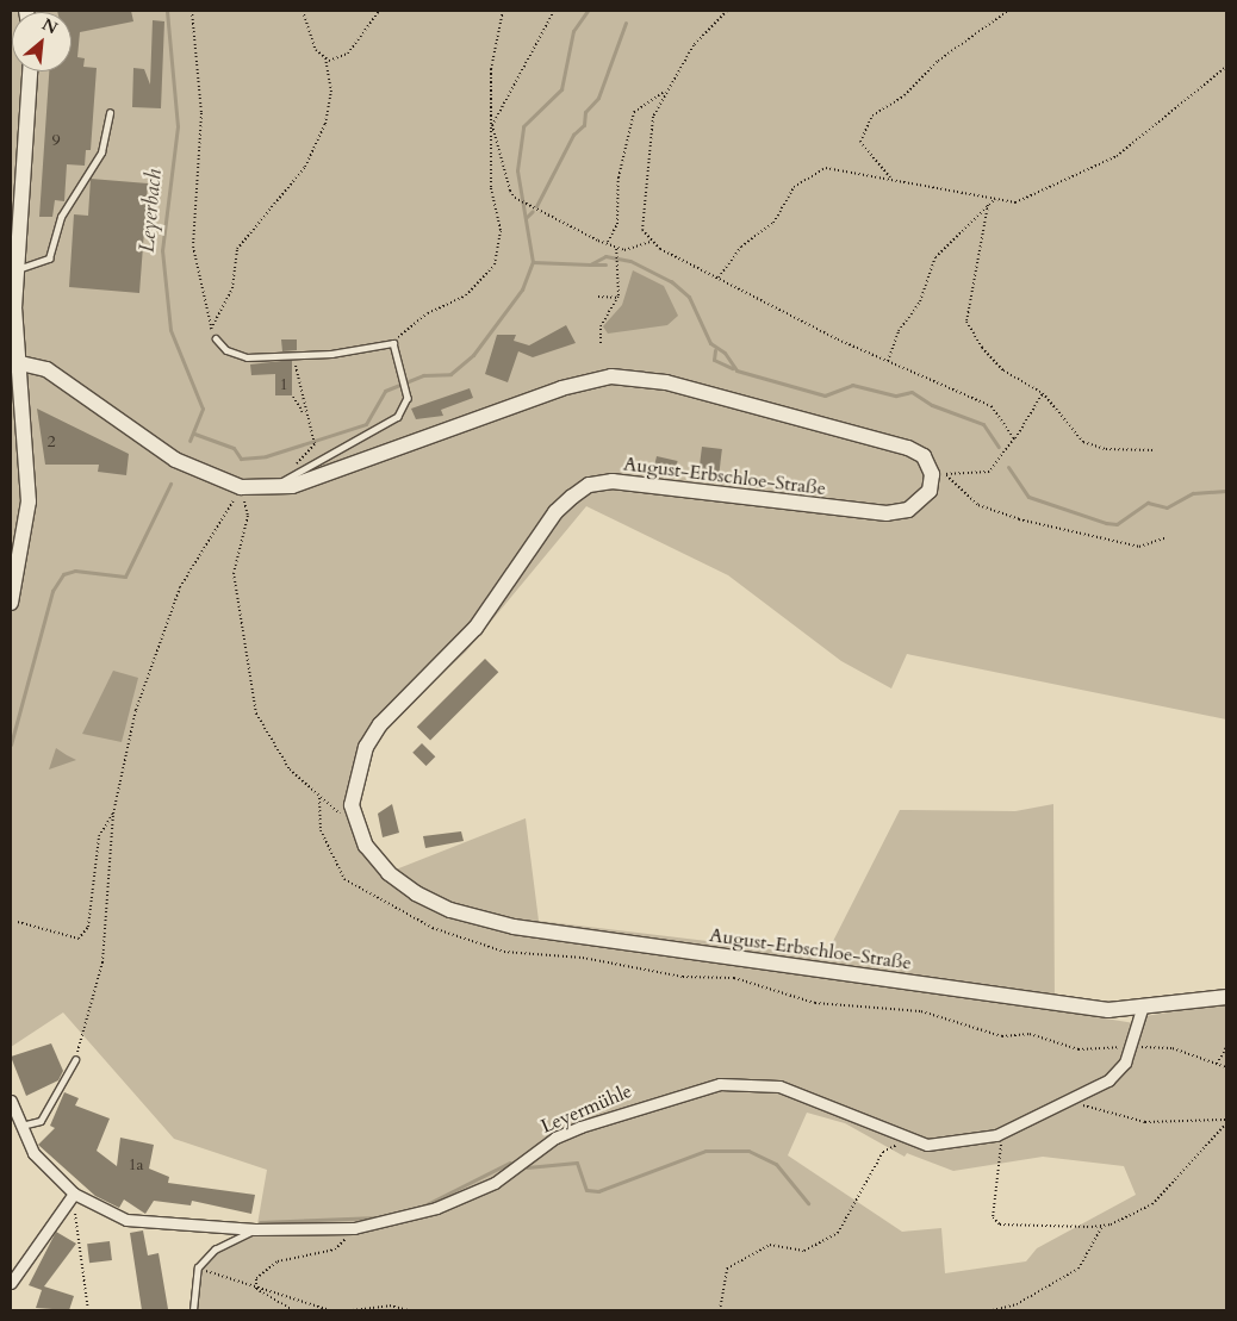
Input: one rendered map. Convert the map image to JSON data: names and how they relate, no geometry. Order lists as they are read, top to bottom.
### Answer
{
  "streets": {
    "main road": ["August-Erbschloe-Straße"],
    "street": ["Leyermühle"]
  },
  "crossings": [
    ["August-Erbschloe-Straße", "Leyermühle"]
  ],
  "water": ["Leyerbach"],
  "house_numbers": [
    "9",
    "1",
    "2",
    "1a"
  ],
  "north": "top right"
}
